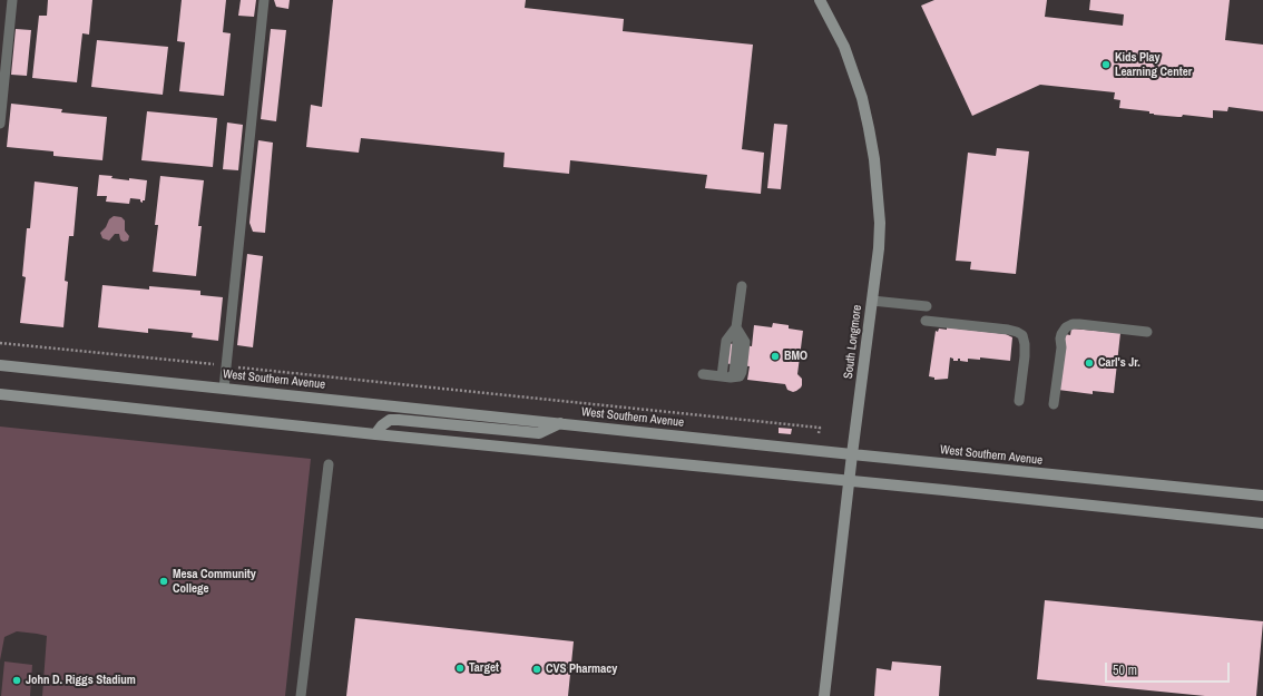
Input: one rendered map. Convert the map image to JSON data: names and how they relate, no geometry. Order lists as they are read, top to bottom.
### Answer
{
  "streets": {
    "main road": ["South Longmore", "West Southern Avenue"]
  },
  "crossings": [
    ["South Longmore", "West Southern Avenue"]
  ],
  "places": [
    "Kids Play Learning Center",
    "BMO",
    "Carl's Jr.",
    "Mesa Community College",
    "Target",
    "CVS Pharmacy",
    "John D. Riggs Stadium"
  ],
  "scale_bar": "50 m"
}
